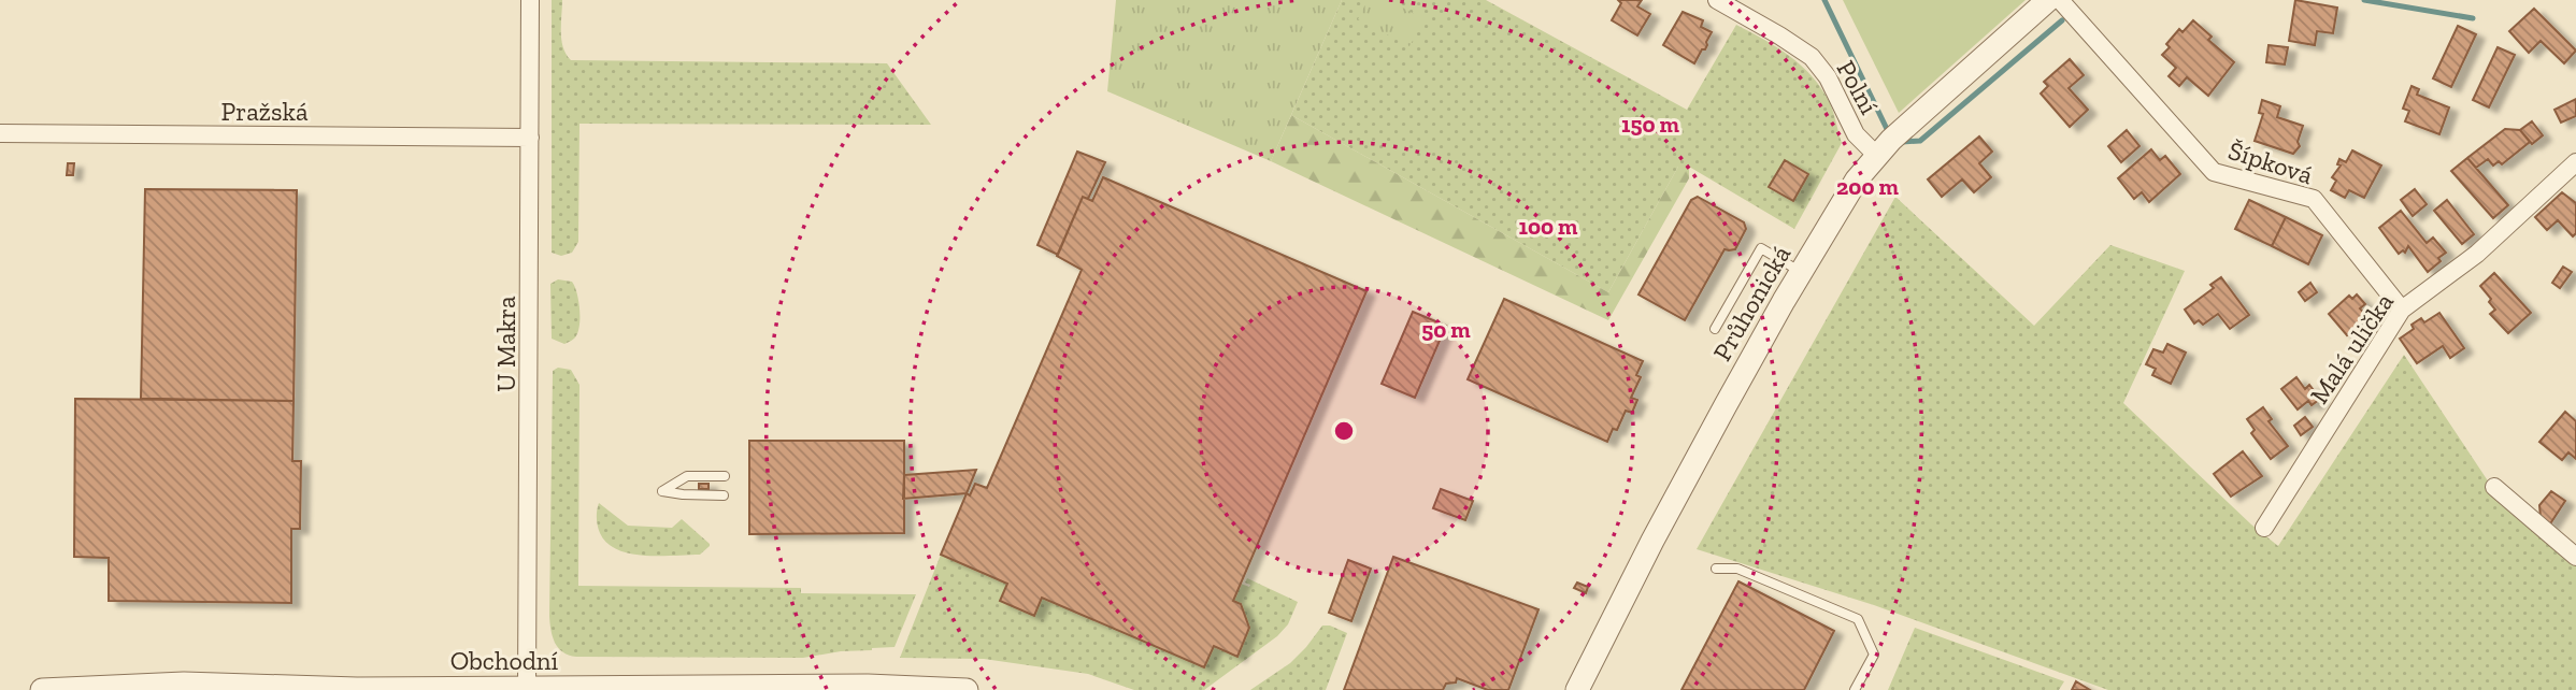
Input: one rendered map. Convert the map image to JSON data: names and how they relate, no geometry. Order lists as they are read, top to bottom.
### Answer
{
  "streets": {
    "street": [
      "Polní",
      "Pražská",
      "Šípková",
      "Průhonická",
      "U Makra",
      "Malá ulička",
      "Obchodní"
    ]
  },
  "crossings": [
    ["Polní", "Průhonická"],
    ["Pražská", "U Makra"],
    ["Šípková", "Malá ulička"],
    ["U Makra", "Obchodní"]
  ],
  "rings": [
    "150 m",
    "200 m",
    "100 m",
    "50 m"
  ]
}
